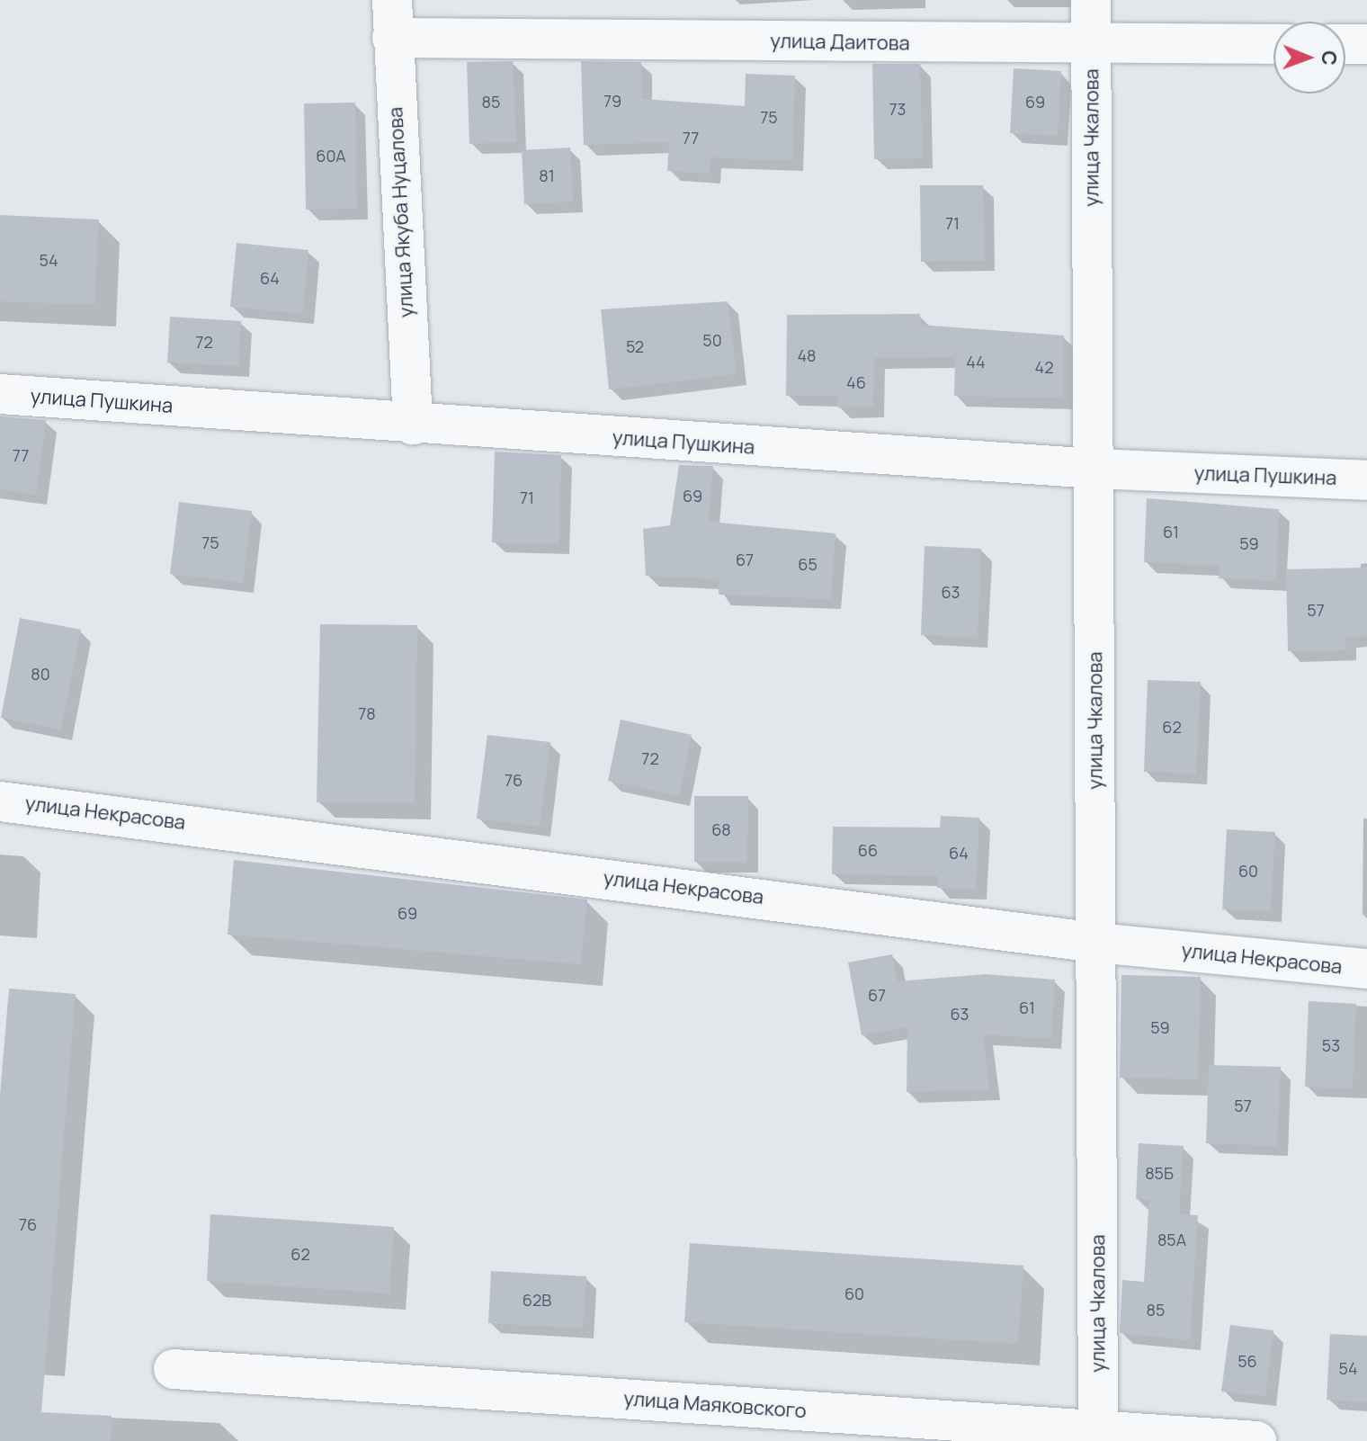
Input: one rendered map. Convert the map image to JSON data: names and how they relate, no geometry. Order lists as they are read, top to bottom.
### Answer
{
  "streets": {
    "street": [
      "улица Даитова",
      "улица Чкалова",
      "улица Якуба Нуцалова",
      "улица Пушкина",
      "улица Некрасова",
      "улица Маяковского"
    ]
  },
  "crossings": [
    ["улица Даитова", "улица Чкалова"],
    ["улица Даитова", "улица Якуба Нуцалова"],
    ["улица Чкалова", "улица Пушкина"],
    ["улица Чкалова", "улица Некрасова"],
    ["улица Чкалова", "улица Маяковского"],
    ["улица Якуба Нуцалова", "улица Пушкина"]
  ],
  "house_numbers": [
    "79",
    "85",
    "69",
    "73",
    "75",
    "77",
    "60А",
    "81",
    "71",
    "54",
    "64",
    "50",
    "72",
    "52",
    "48",
    "44",
    "42",
    "46",
    "77",
    "69",
    "71",
    "61",
    "75",
    "59",
    "67",
    "65",
    "63",
    "57",
    "80",
    "78",
    "62",
    "72",
    "76",
    "68",
    "66",
    "64",
    "60",
    "69",
    "67",
    "61",
    "63",
    "59",
    "53",
    "57",
    "85Б",
    "76",
    "85А",
    "62",
    "60",
    "62В",
    "85",
    "56",
    "54"
  ],
  "north": "right"
}
